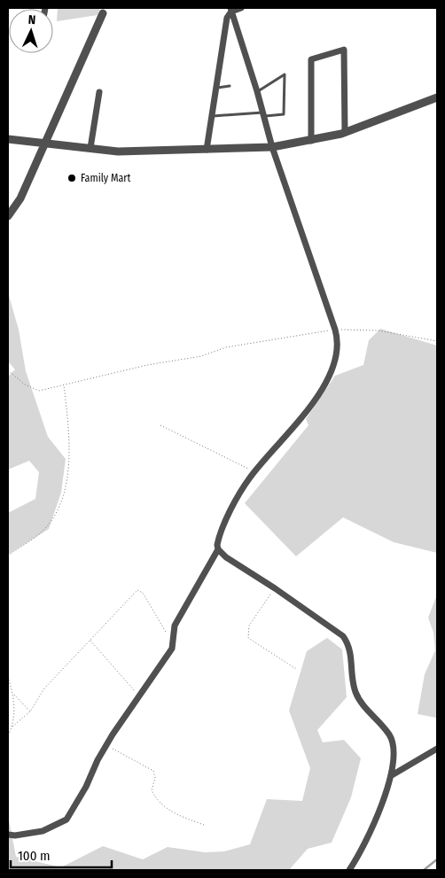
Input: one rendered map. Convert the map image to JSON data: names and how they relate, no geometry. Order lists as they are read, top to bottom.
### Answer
{
  "places": ["Family Mart"],
  "scale_bar": "100 m",
  "north": "top"
}
